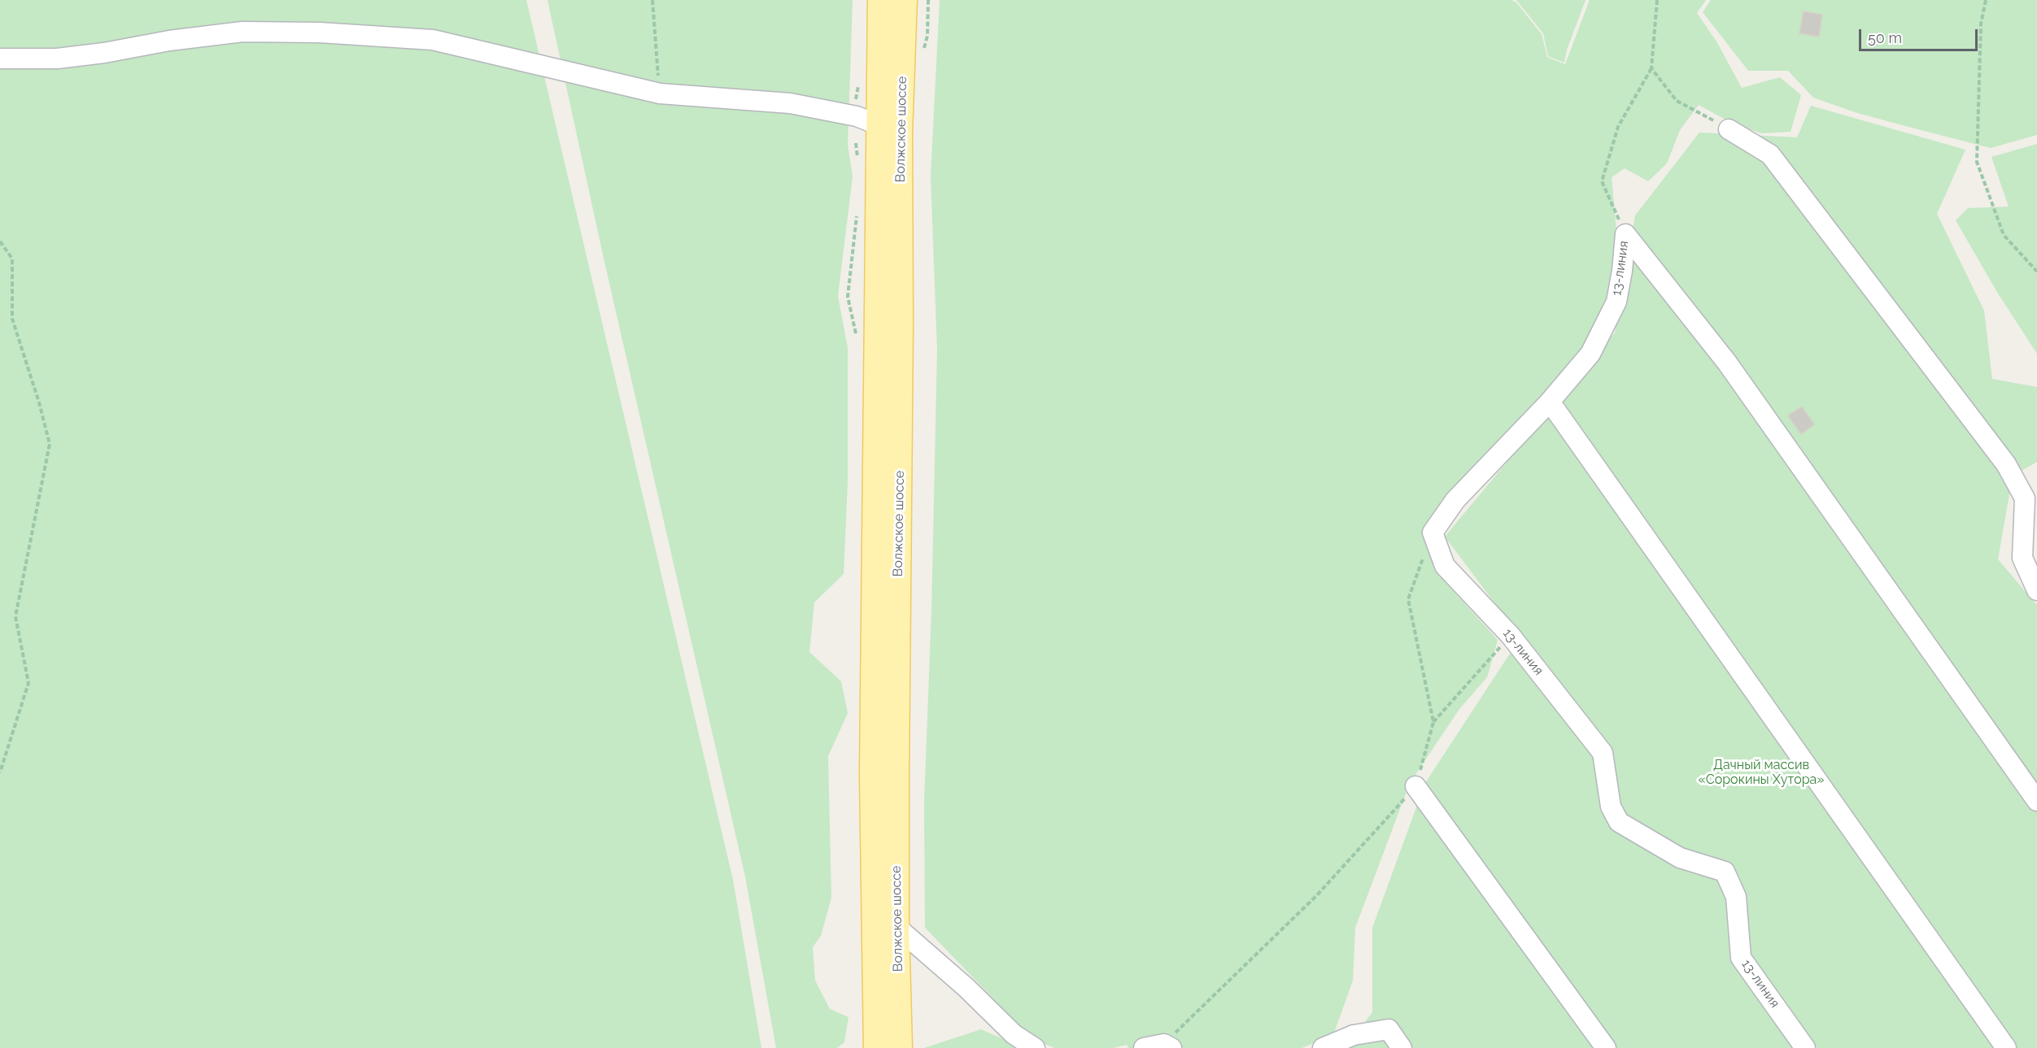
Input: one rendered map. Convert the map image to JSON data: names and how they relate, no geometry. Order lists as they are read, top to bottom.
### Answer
{
  "streets": {
    "main road": ["Волжское шоссе"],
    "lane": ["13-линия"]
  },
  "parks": ["Дачный массив «Сорокины Хутора»"],
  "scale_bar": "50 m"
}
